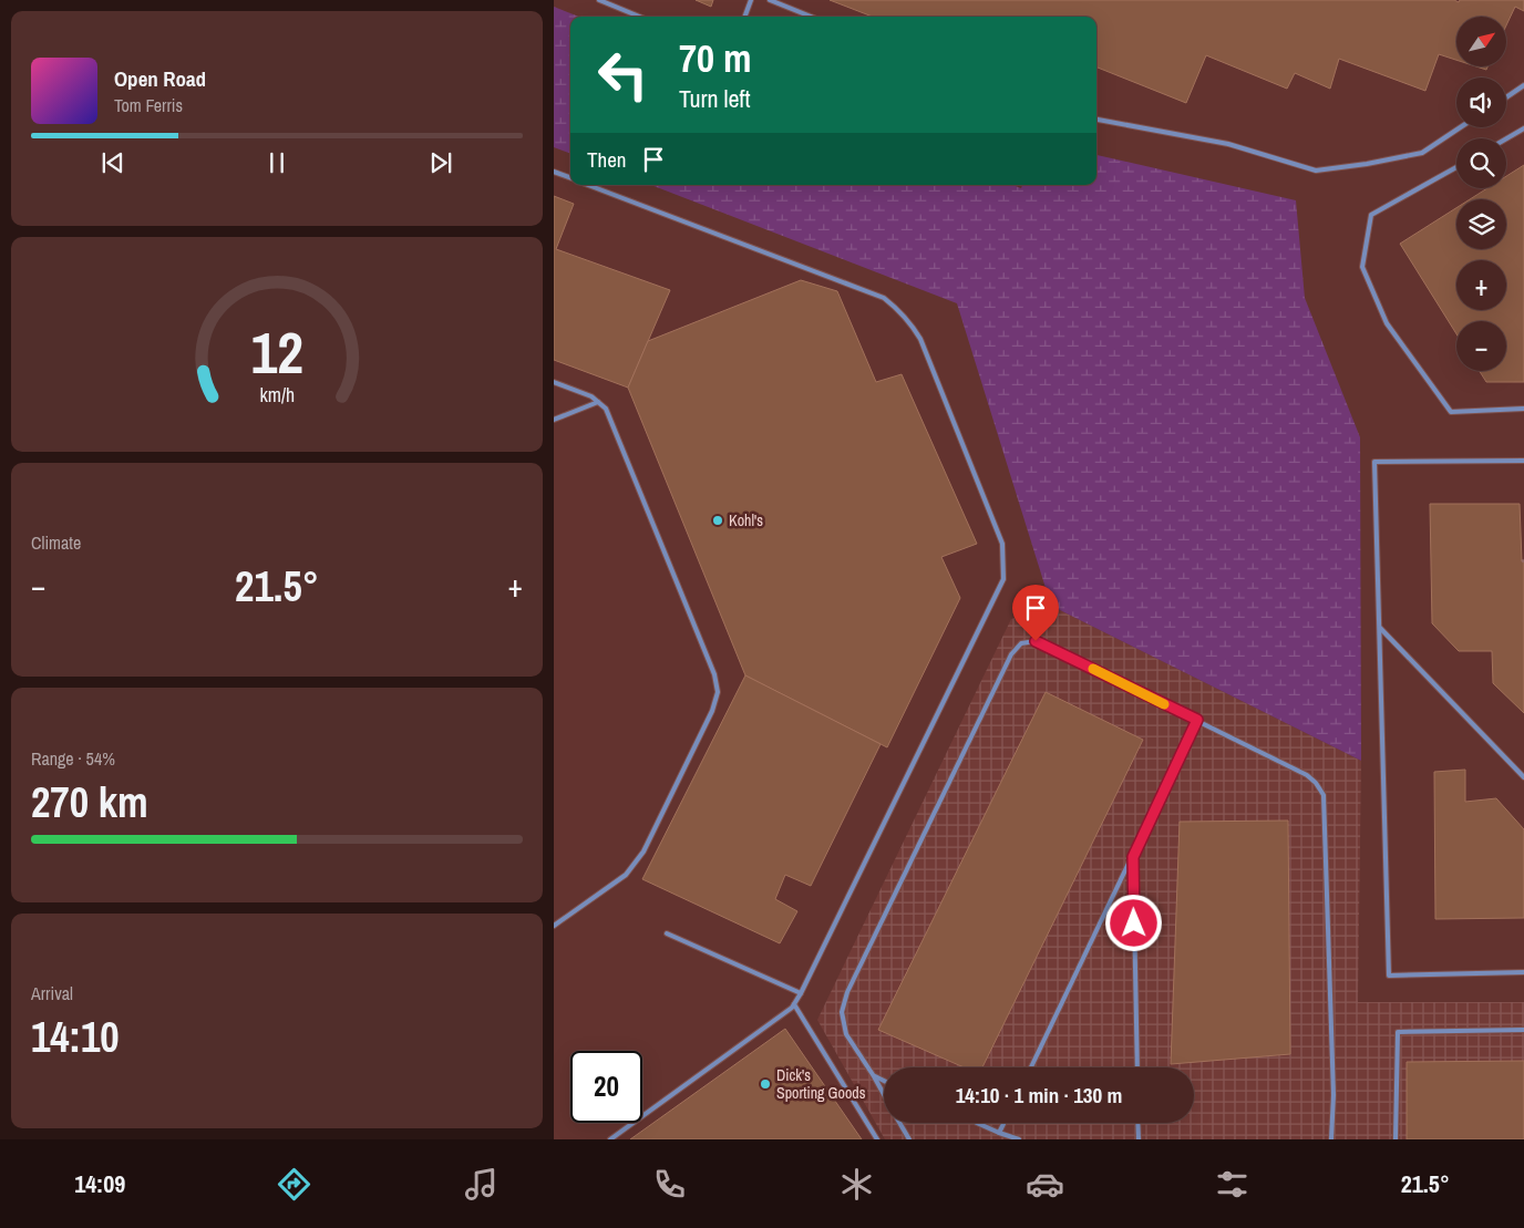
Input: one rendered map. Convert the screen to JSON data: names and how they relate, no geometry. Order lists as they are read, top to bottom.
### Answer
{
  "places": ["Kohl's", "Dick's Sporting Goods"],
  "north": "top right",
  "page": {
    "map_buttons": ["+", "−"],
    "turn": ["70 m", "Turn left"],
    "song": ["Open Road", "Tom Ferris"],
    "then": "Then",
    "tile": [
      "Climate",
      ["Range · 54%", "270 km"],
      ["Arrival", "14:10"]
    ],
    "heat": ["−", "21.5°", "+"],
    "limit": "20",
    "trip": "14:10 · 1 min · 130 m",
    "tabs": ["14:09", "21.5°"],
    "gauge": ["12", "km/h"]
  }
}
